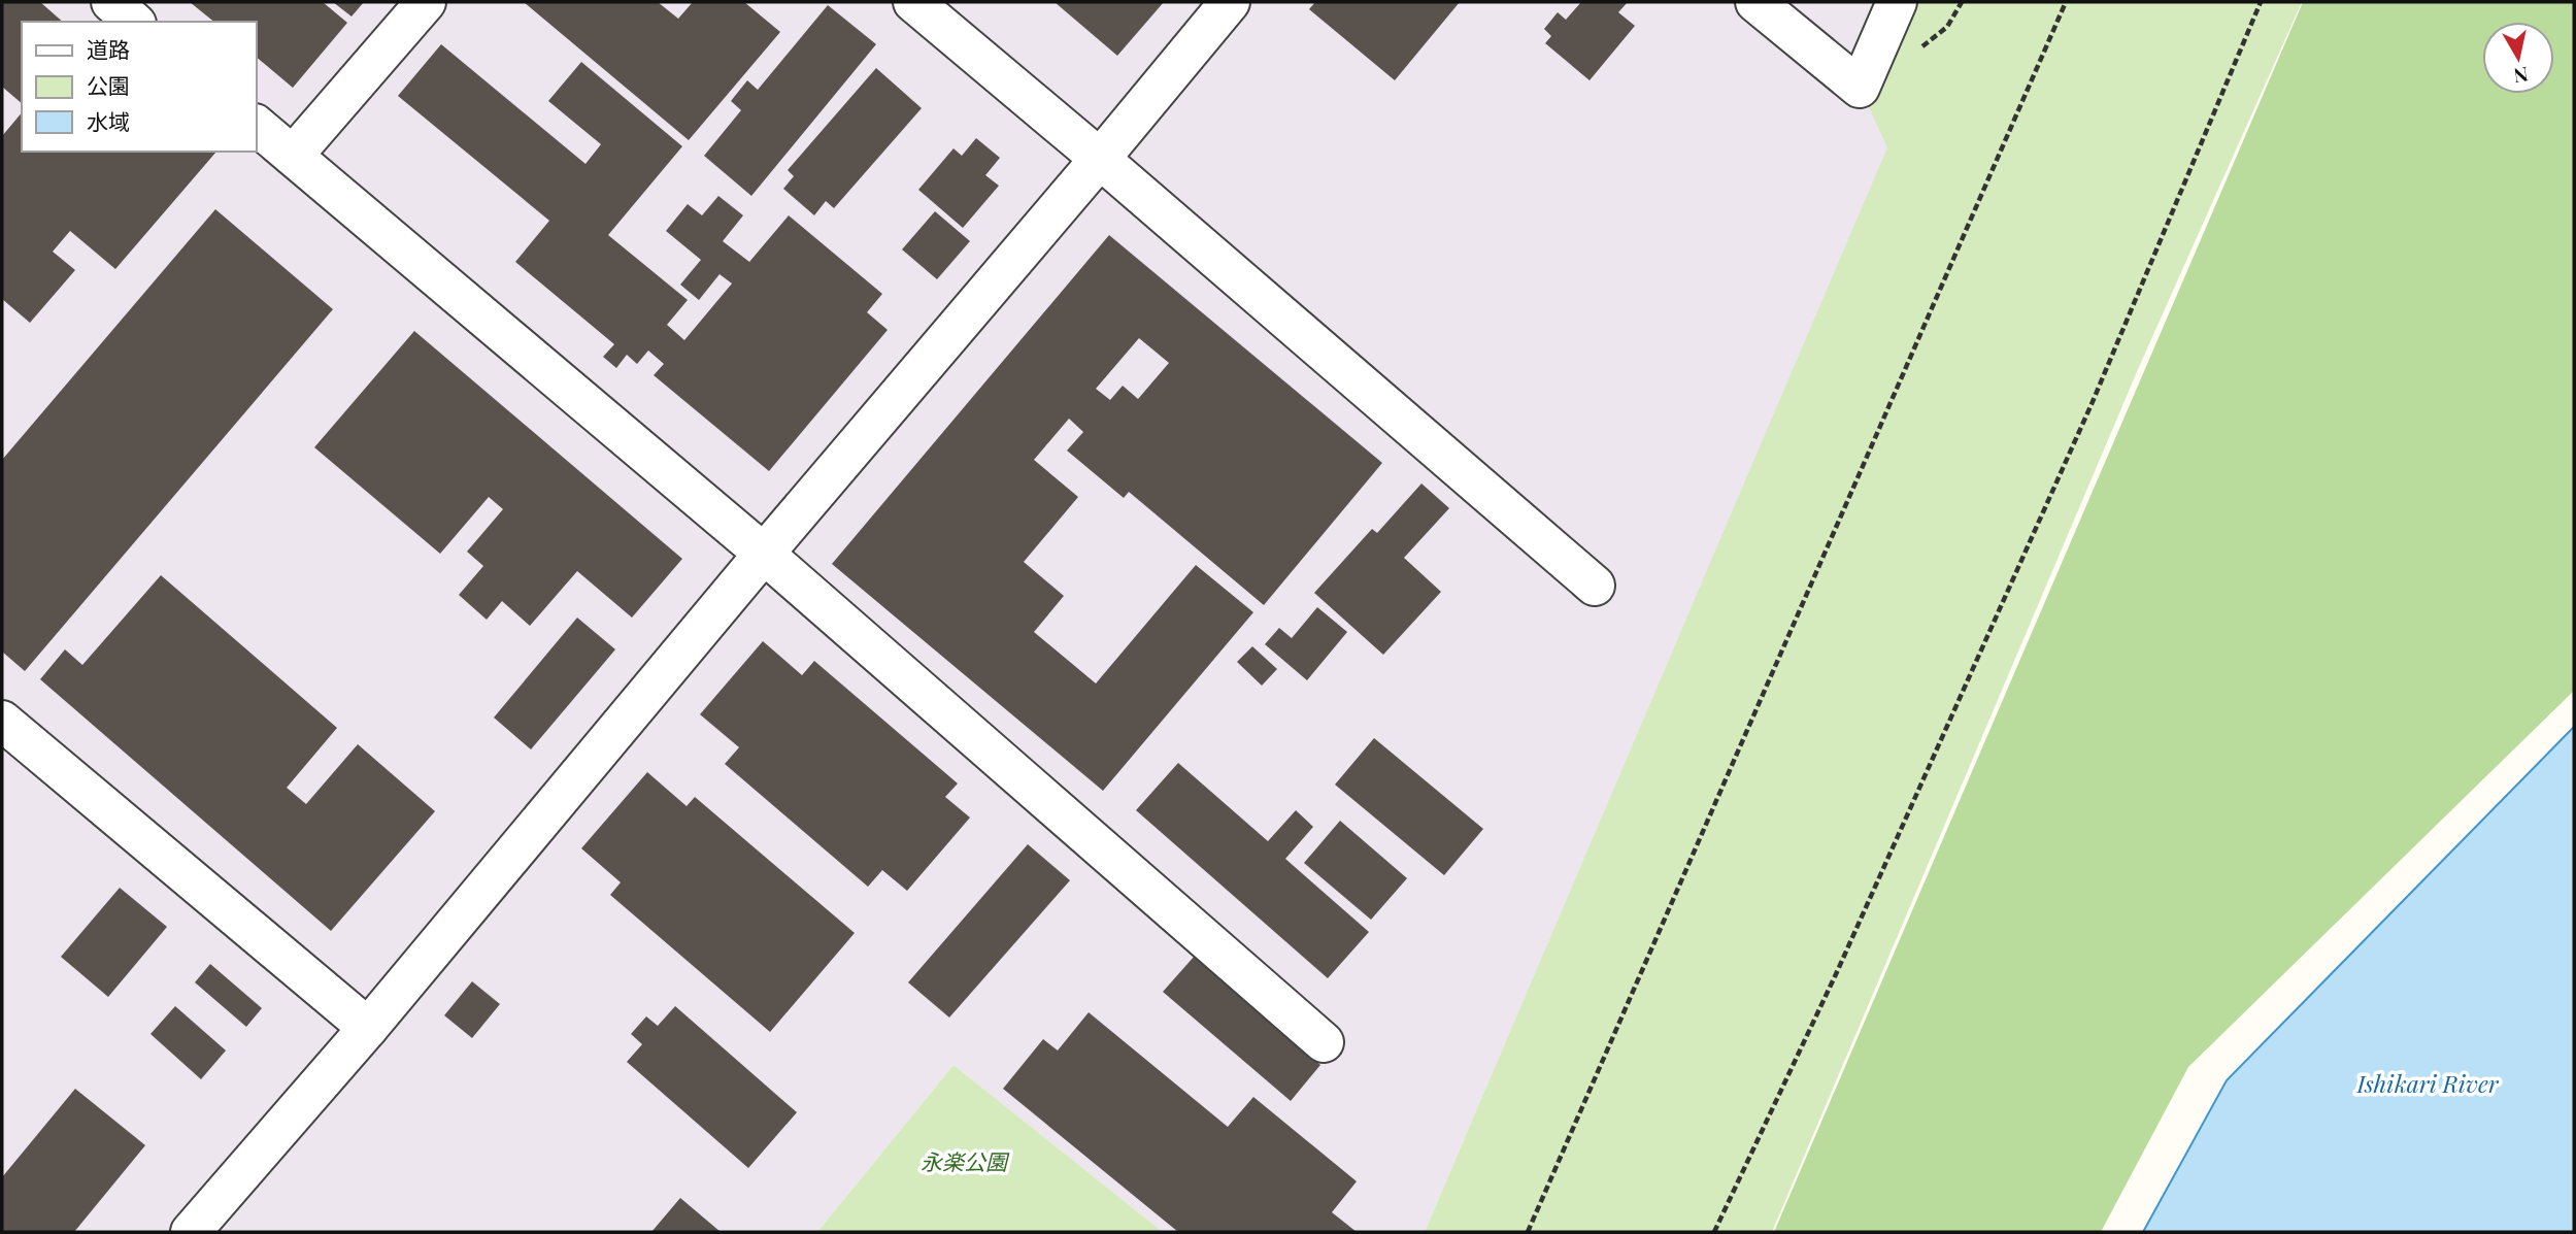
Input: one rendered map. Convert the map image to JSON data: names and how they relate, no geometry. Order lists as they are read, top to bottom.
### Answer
{
  "water": ["Ishikari River"],
  "parks": ["永楽公園"],
  "legend": ["道路", "公園", "水域"],
  "north": "bottom"
}
